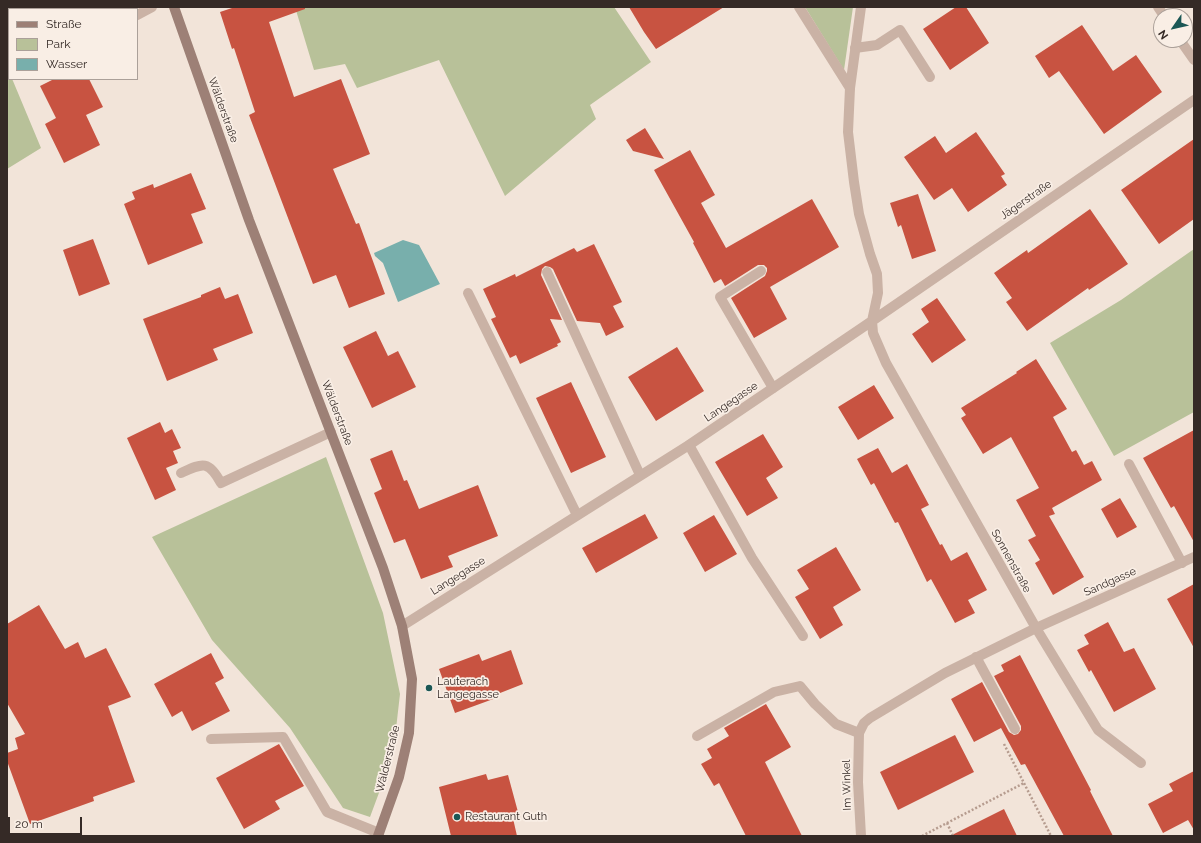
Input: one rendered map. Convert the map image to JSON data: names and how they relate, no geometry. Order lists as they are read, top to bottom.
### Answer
{
  "streets": {
    "main road": ["Wälderstraße"],
    "street": [
      "Jägerstraße",
      "Langegasse",
      "Sonnenstraße",
      "Sandgasse",
      "Im Winkel"
    ]
  },
  "crossings": [
    ["Wälderstraße", "Langegasse"],
    ["Jägerstraße", "Langegasse"],
    ["Jägerstraße", "Sonnenstraße"],
    ["Langegasse", "Sonnenstraße"],
    ["Sonnenstraße", "Sandgasse"]
  ],
  "places": ["Lauterach Langegasse", "Restaurant Guth"],
  "legend": ["Straße", "Park", "Wasser"],
  "scale_bar": "20 m",
  "north": "bottom left"
}
